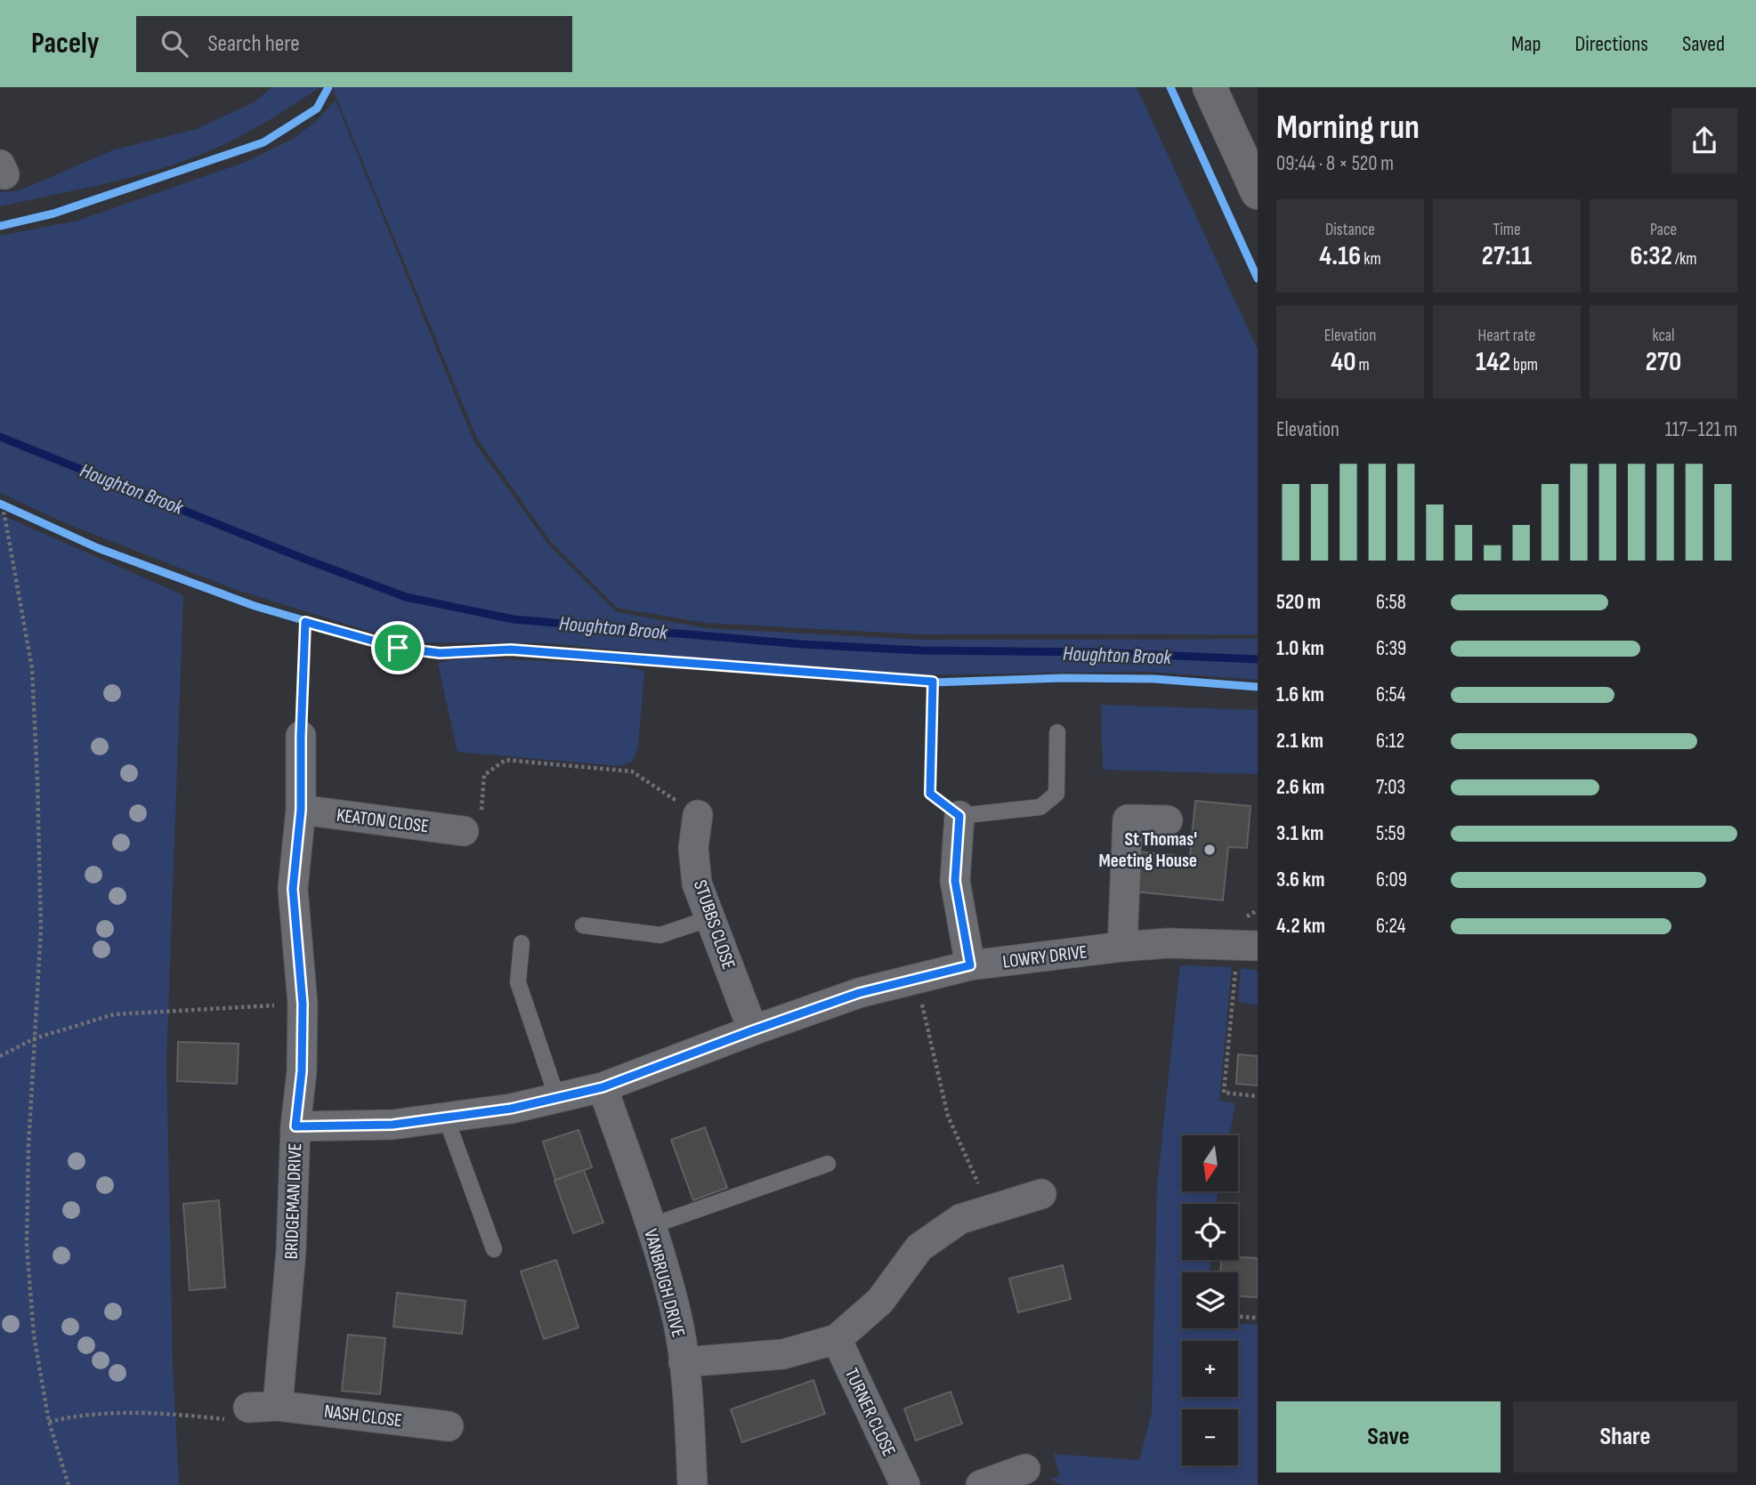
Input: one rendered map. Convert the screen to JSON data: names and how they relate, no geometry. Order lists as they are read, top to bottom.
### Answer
{
  "streets": {
    "street": [
      "KEATON CLOSE",
      "STUBBS CLOSE",
      "LOWRY DRIVE",
      "BRIDGEMAN DRIVE",
      "VANBRUGH DRIVE",
      "TURNER CLOSE",
      "NASH CLOSE"
    ]
  },
  "crossings": [
    ["KEATON CLOSE", "BRIDGEMAN DRIVE"],
    ["STUBBS CLOSE", "LOWRY DRIVE"],
    ["LOWRY DRIVE", "BRIDGEMAN DRIVE"],
    ["LOWRY DRIVE", "VANBRUGH DRIVE"],
    ["BRIDGEMAN DRIVE", "NASH CLOSE"]
  ],
  "water": ["Houghton Brook"],
  "places": ["St Thomas' Meeting House"],
  "north": "bottom",
  "page": {
    "header": "Pacely",
    "search": "Search here",
    "nav": ["Map", "Directions", "Saved"],
    "heading": ["Morning run", "09:44 · 8 × 520 m"],
    "stats": [
      ["Distance", "4.16 km"],
      ["Time", "27:11"],
      ["Pace", "6:32 /km"],
      ["Elevation", "40 m"],
      ["Heart rate", "142 bpm"],
      ["kcal", "270"]
    ],
    "chart": ["Elevation", "117–121 m"],
    "list": [
      {
        "name": "520 m",
        "note": "6:58"
      },
      {
        "name": "1.0 km",
        "note": "6:39"
      },
      {
        "name": "1.6 km",
        "note": "6:54"
      },
      {
        "name": "2.1 km",
        "note": "6:12"
      },
      {
        "name": "2.6 km",
        "note": "7:03"
      },
      {
        "name": "3.1 km",
        "note": "5:59"
      },
      {
        "name": "3.6 km",
        "note": "6:09"
      },
      {
        "name": "4.2 km",
        "note": "6:24"
      }
    ],
    "map_buttons": ["+", "−"],
    "buttons": ["Save", "Share"]
  }
}
